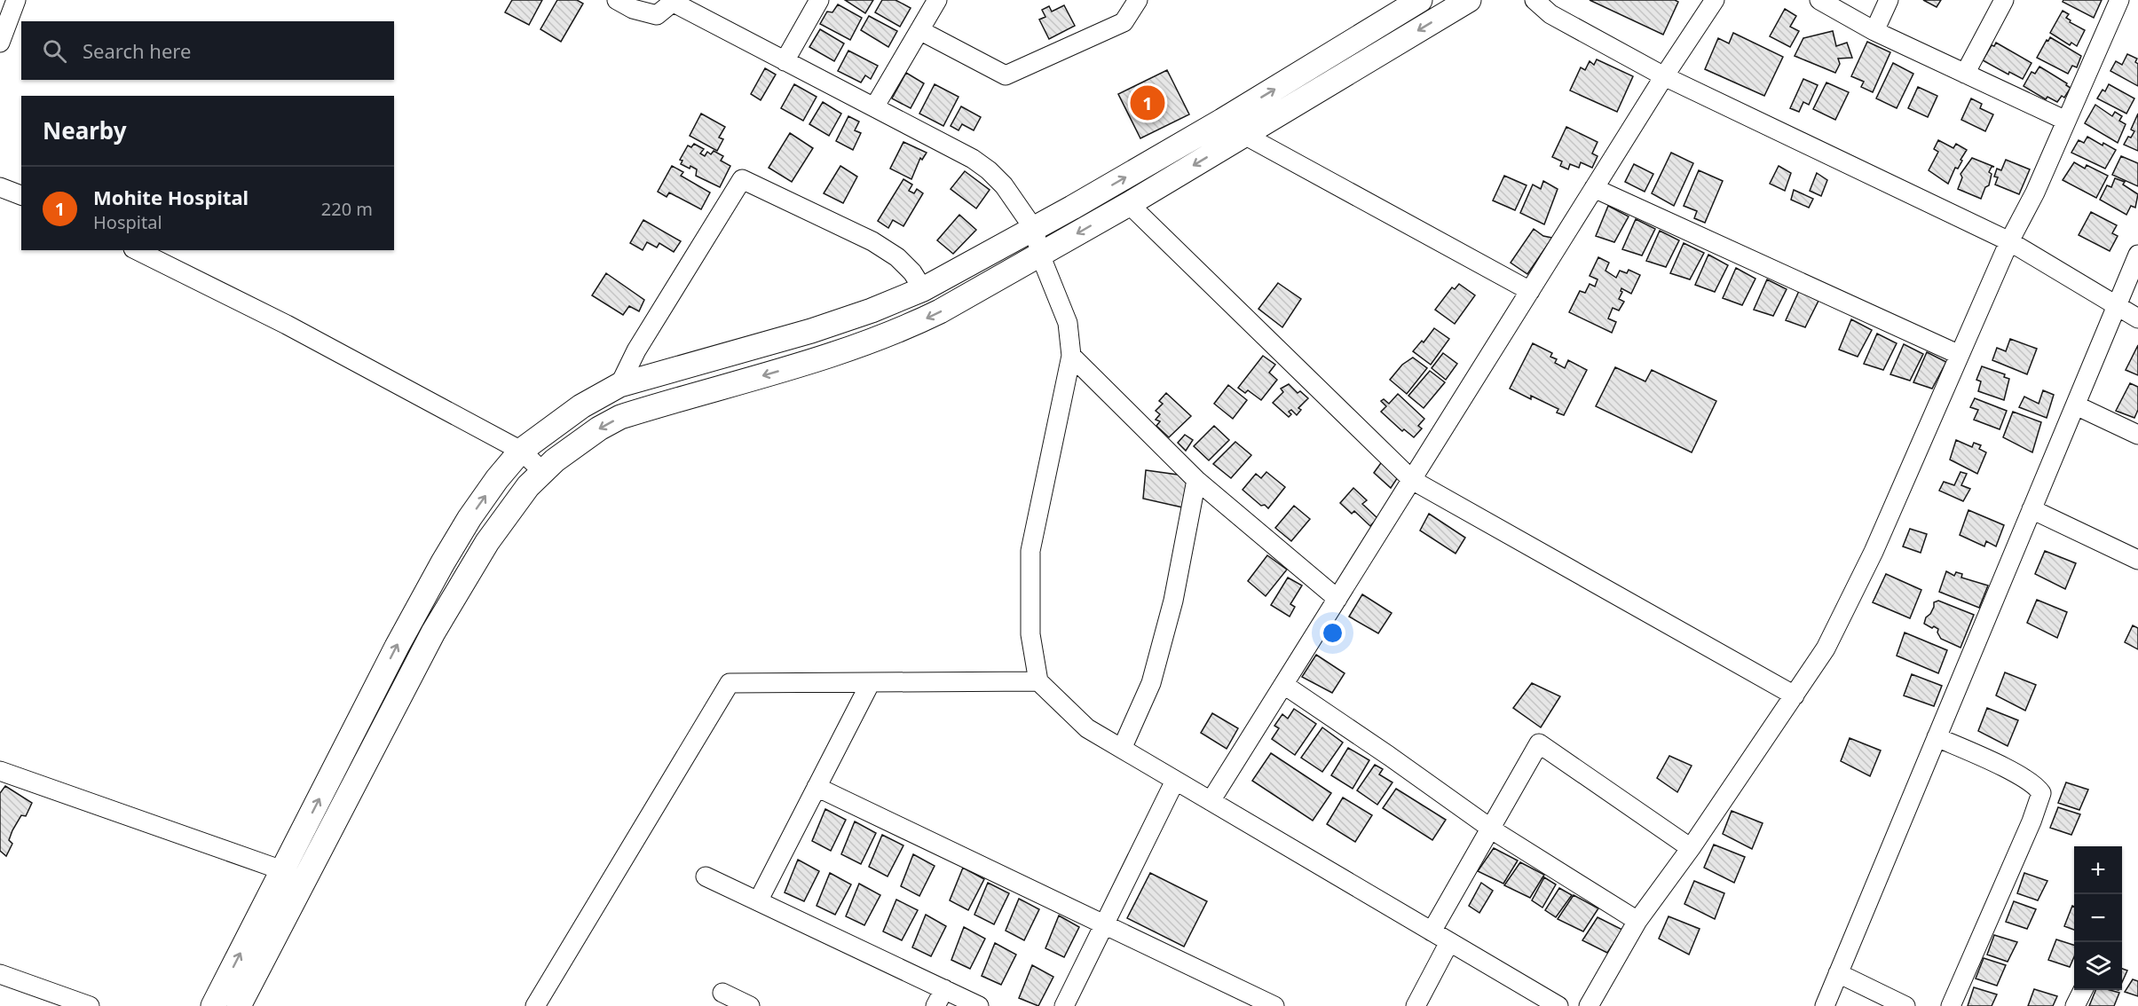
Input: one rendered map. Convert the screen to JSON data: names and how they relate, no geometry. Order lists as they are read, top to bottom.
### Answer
{
  "page": {
    "search": "Search here",
    "pins": "1",
    "heading": "Nearby",
    "list": [
      {
        "mark": "1",
        "name": "Mohite Hospital",
        "note": "Hospital",
        "value": "220 m"
      }
    ],
    "map_buttons": ["+", "−"]
  }
}
